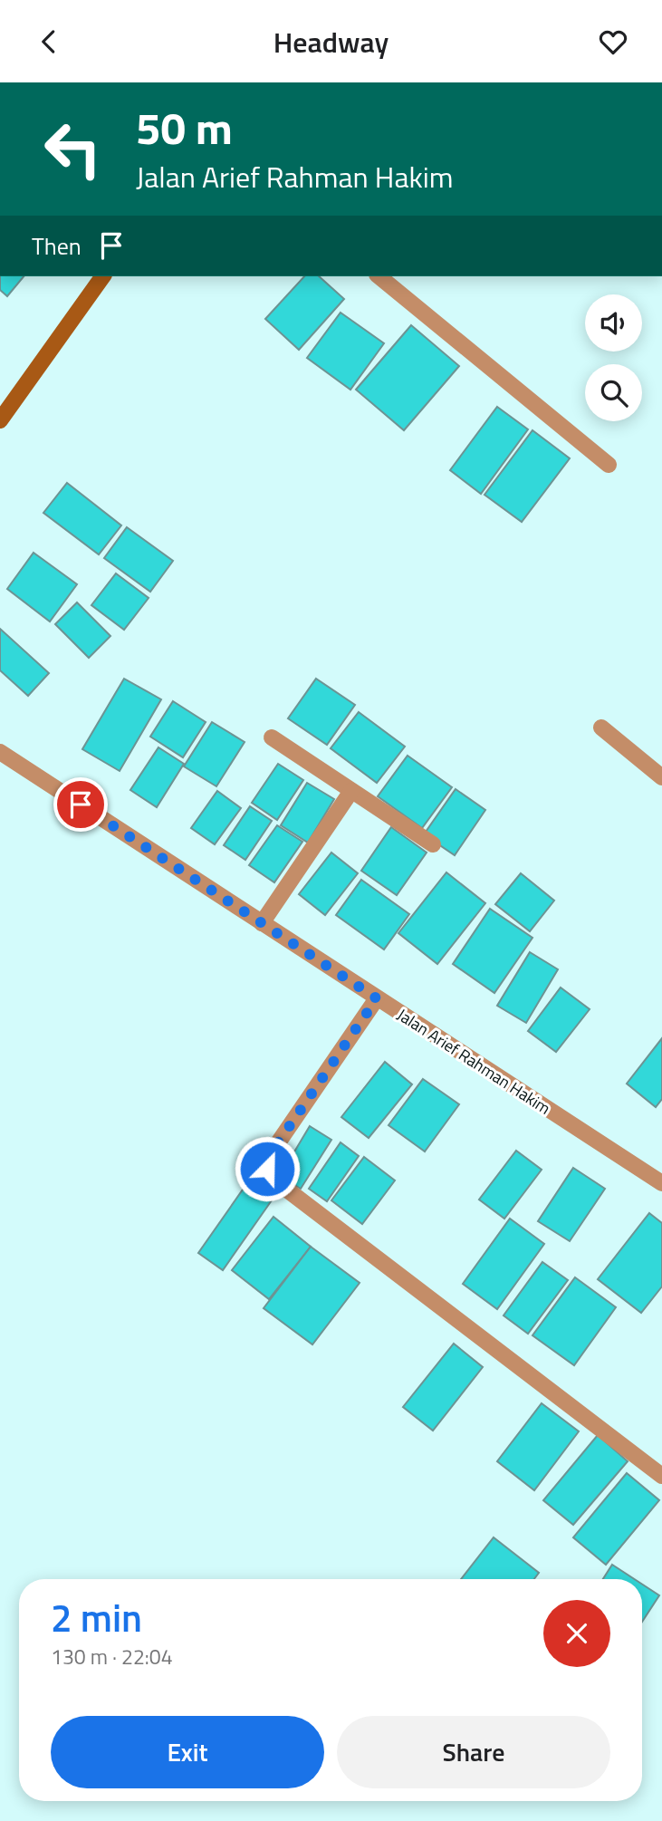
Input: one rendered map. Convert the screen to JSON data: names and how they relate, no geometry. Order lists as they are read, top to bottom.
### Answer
{
  "streets": {
    "street": ["Jalan Arief Rahman Hakim"]
  },
  "page": {
    "header": "Headway",
    "turn": ["50 m", "Jalan Arief Rahman Hakim"],
    "then": "Then",
    "heading": ["2 min", "130 m · 22:04"],
    "buttons": ["Exit", "Share"]
  }
}
